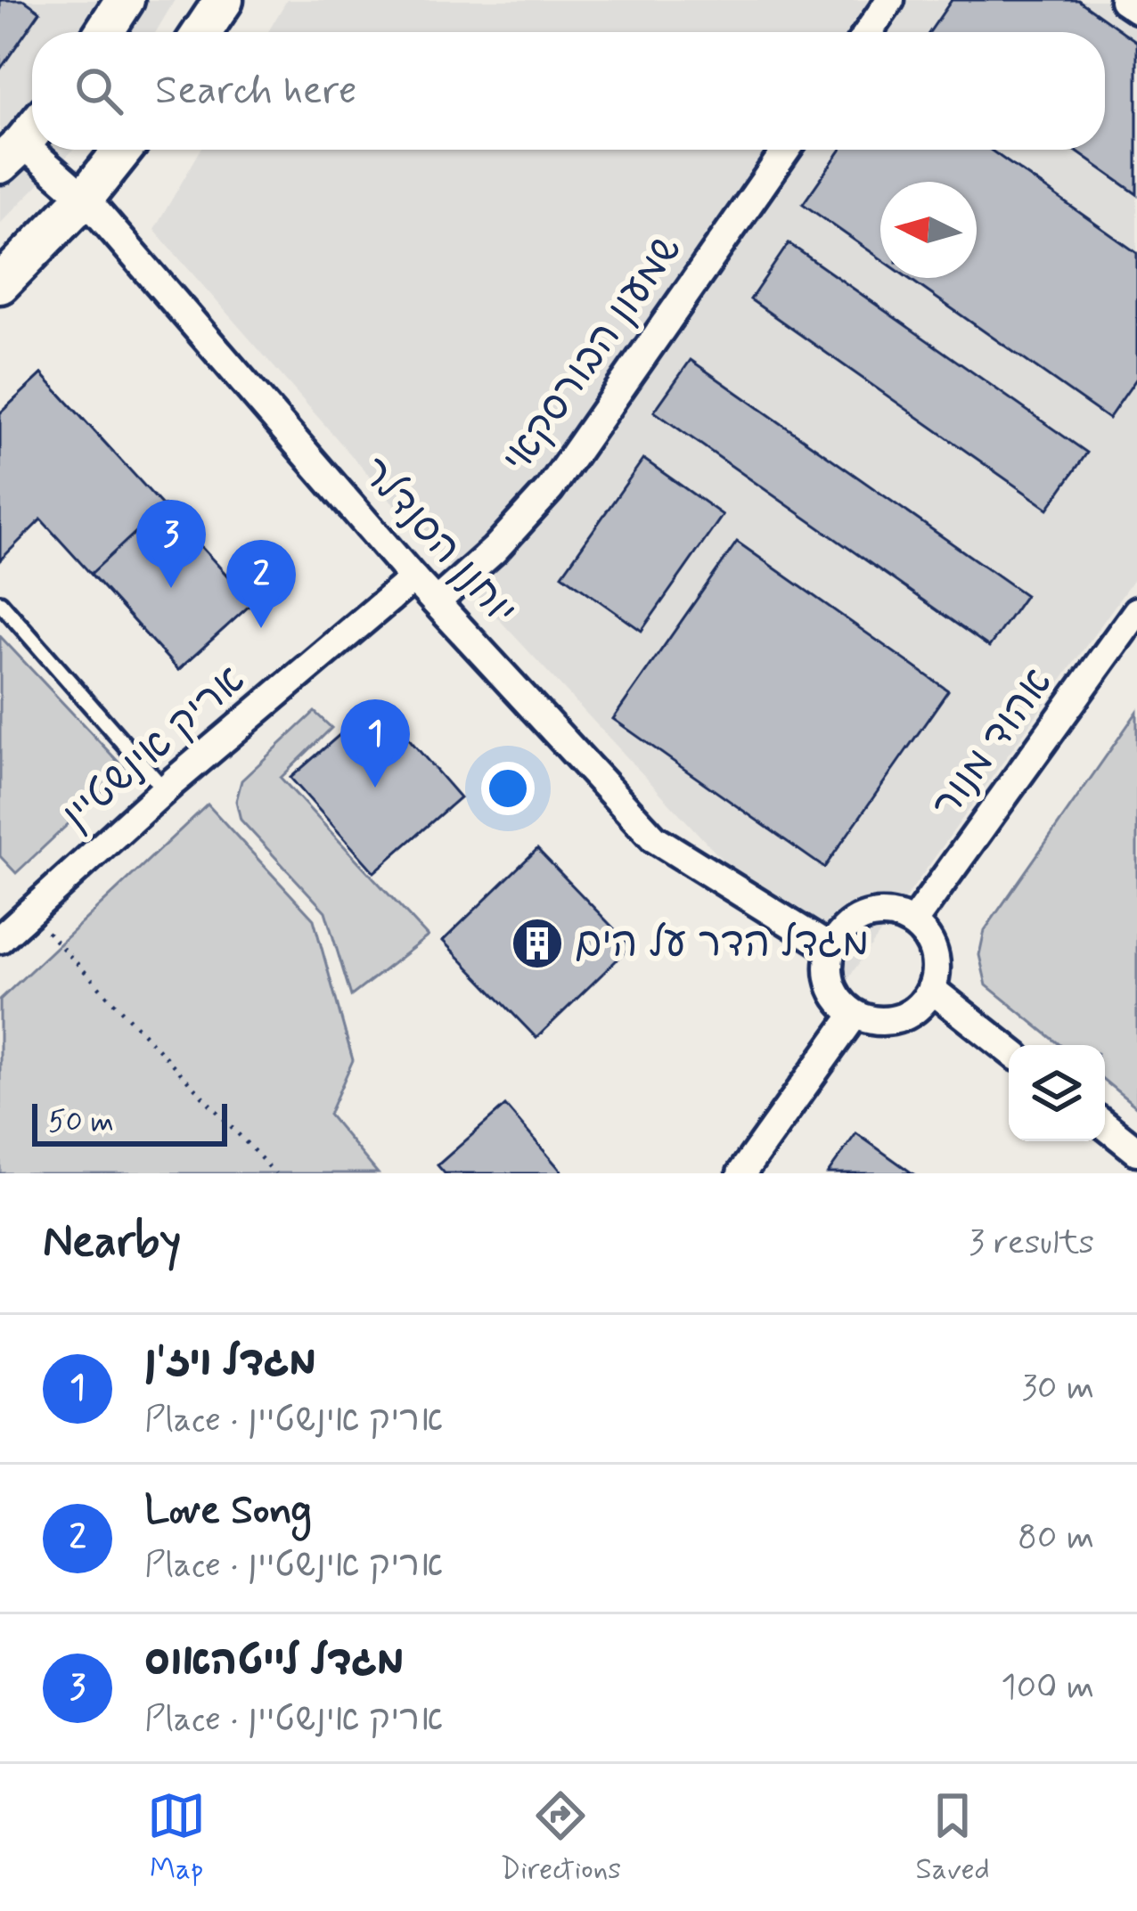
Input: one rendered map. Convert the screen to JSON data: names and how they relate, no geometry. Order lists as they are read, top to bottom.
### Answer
{
  "streets": {
    "street": [
      "שמעון הבורסקאי",
      "יוחנן הסנדלר",
      "אהוד מנור",
      "אריק אינשטיין"
    ]
  },
  "crossings": [
    ["שמעון הבורסקאי", "יוחנן הסנדלר"],
    ["יוחנן הסנדלר", "אהוד מנור"],
    ["יוחנן הסנדלר", "אריק אינשטיין"]
  ],
  "places": {
    "building": ["מגדל הדר על הים"]
  },
  "scale_bar": "50 m",
  "north": "left",
  "page": {
    "search": "Search here",
    "pins": ["3", "2", "1"],
    "scale": "50 m",
    "heading": ["Nearby", "3 results"],
    "list": [
      {
        "mark": "1",
        "name": "מגדל ויז'ן",
        "note": "Place · אריק אינשטיין",
        "value": "30 m"
      },
      {
        "mark": "2",
        "name": "Love Song",
        "note": "Place · אריק אינשטיין",
        "value": "80 m"
      },
      {
        "mark": "3",
        "name": "מגדל לייטהאוס",
        "note": "Place · אריק אינשטיין",
        "value": "100 m"
      }
    ],
    "nav": ["Map", "Directions", "Saved"]
  }
}
